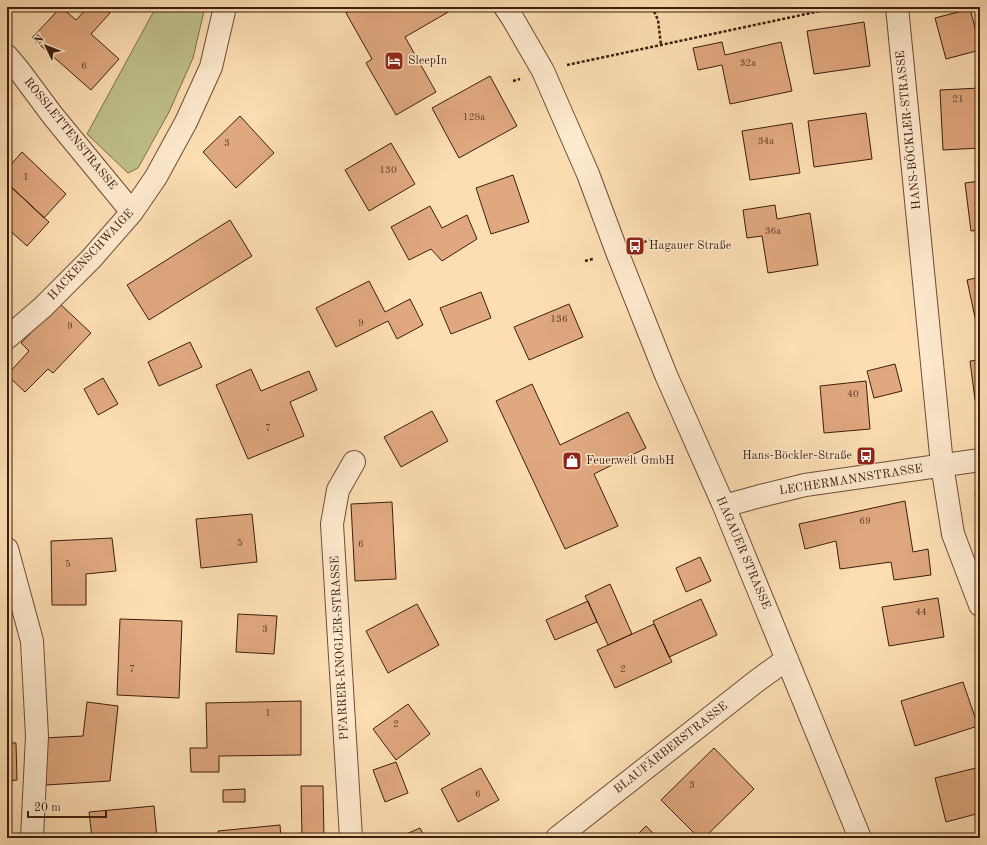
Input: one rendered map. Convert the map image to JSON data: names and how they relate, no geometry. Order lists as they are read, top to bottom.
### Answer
{
  "streets": {
    "street": [
      "HANS-BÖCKLER-STRASSE",
      "ROSSLETTENSTRASSE",
      "HACKENSCHWAIGE",
      "LECHERMANNSTRASSE",
      "HAGAUER STRASSE",
      "PFARRER-KNOGLER-STRASSE",
      "BLAUFÄRBERSTRASSE"
    ]
  },
  "crossings": [
    ["HANS-BÖCKLER-STRASSE", "LECHERMANNSTRASSE"],
    ["ROSSLETTENSTRASSE", "HACKENSCHWAIGE"],
    ["LECHERMANNSTRASSE", "HAGAUER STRASSE"],
    ["HAGAUER STRASSE", "BLAUFÄRBERSTRASSE"]
  ],
  "places": {
    "hotel": ["SleepIn"],
    "bus stop": ["Hagauer Straße", "Hans-Böckler-Straße"],
    "shop": ["Feuerwelt GmbH"]
  },
  "house_numbers": [
    "32a",
    "6",
    "21",
    "128a",
    "34a",
    "3",
    "130",
    "1",
    "36a",
    "136",
    "9",
    "9",
    "40",
    "7",
    "69",
    "5",
    "6",
    "5",
    "44",
    "3",
    "7",
    "2",
    "1",
    "2",
    "3",
    "6"
  ],
  "scale_bar": "20 m",
  "north": "top left"
}
